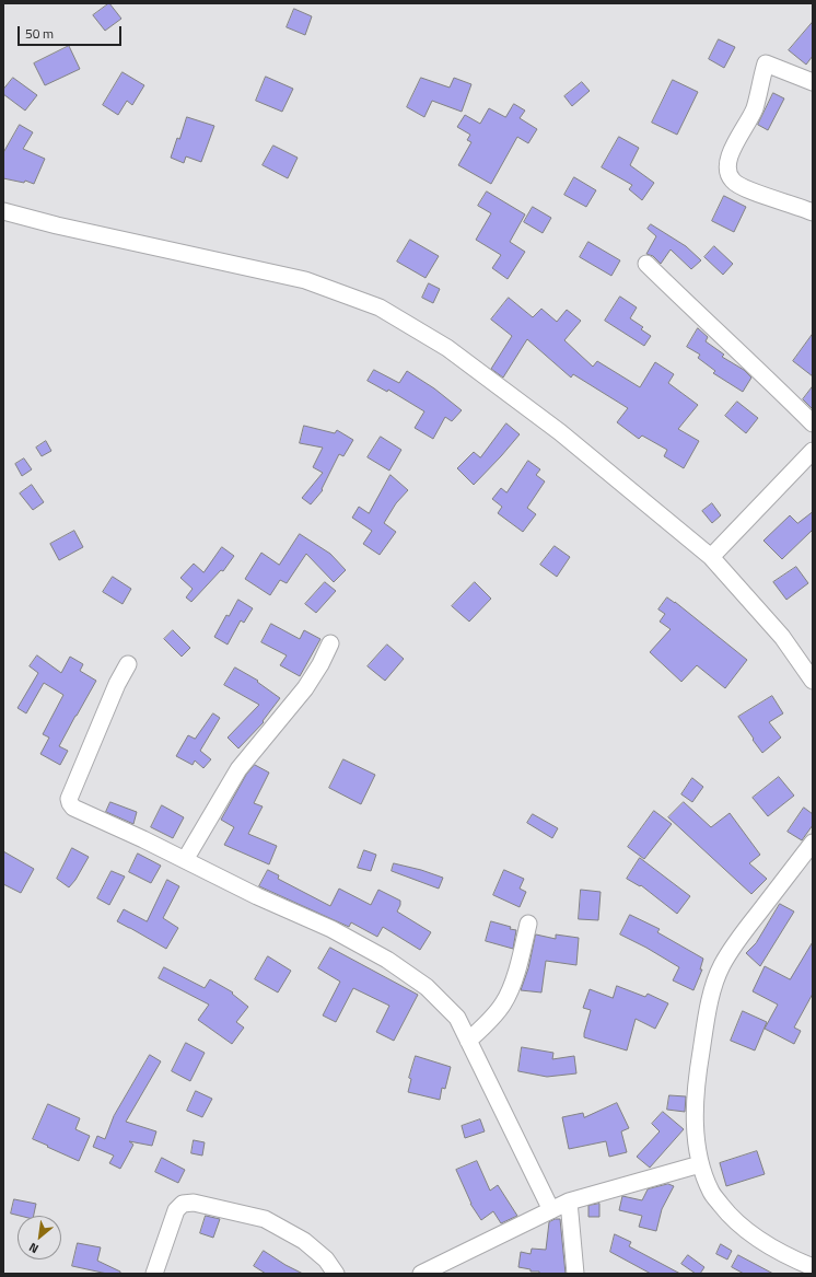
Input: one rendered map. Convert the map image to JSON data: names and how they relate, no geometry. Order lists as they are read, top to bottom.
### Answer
{
  "scale_bar": "50 m",
  "north": "bottom left"
}
